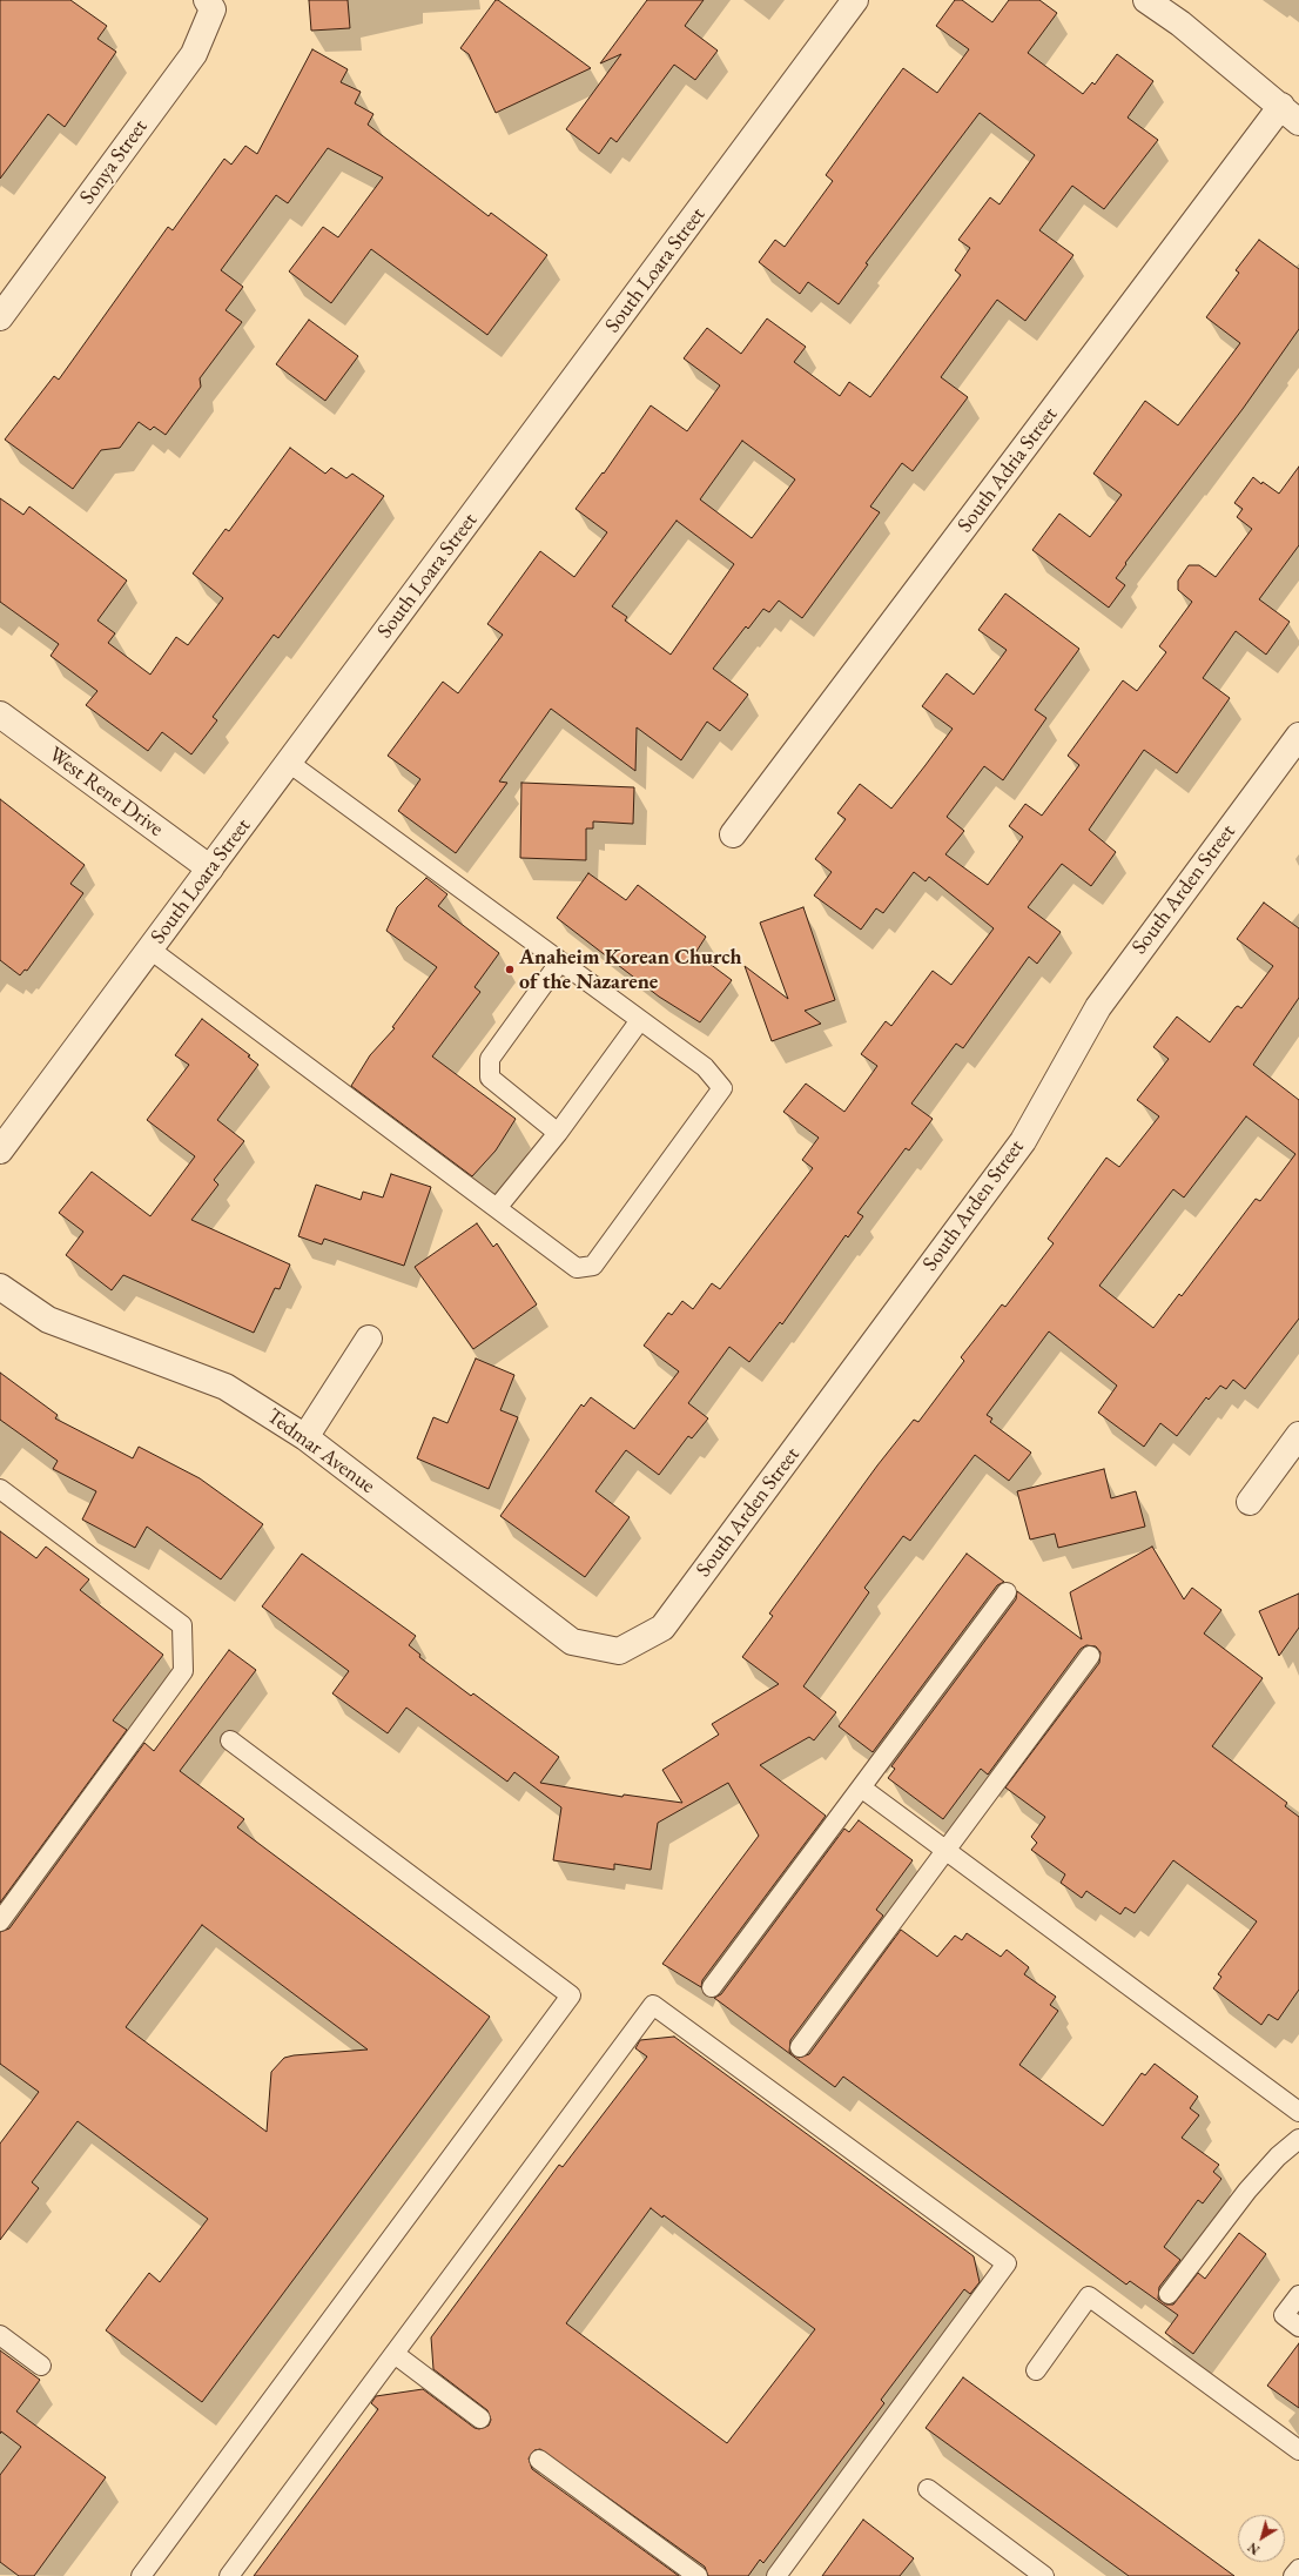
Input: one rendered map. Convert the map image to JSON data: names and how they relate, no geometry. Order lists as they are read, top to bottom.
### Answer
{
  "streets": {
    "street": [
      "Sonya Street",
      "South Loara Street",
      "South Adria Street",
      "West Rene Drive",
      "South Arden Street",
      "Tedmar Avenue"
    ]
  },
  "crossings": [
    ["South Loara Street", "West Rene Drive"],
    ["South Arden Street", "Tedmar Avenue"]
  ],
  "places": ["Anaheim Korean Church of the Nazarene"],
  "north": "bottom left"
}
